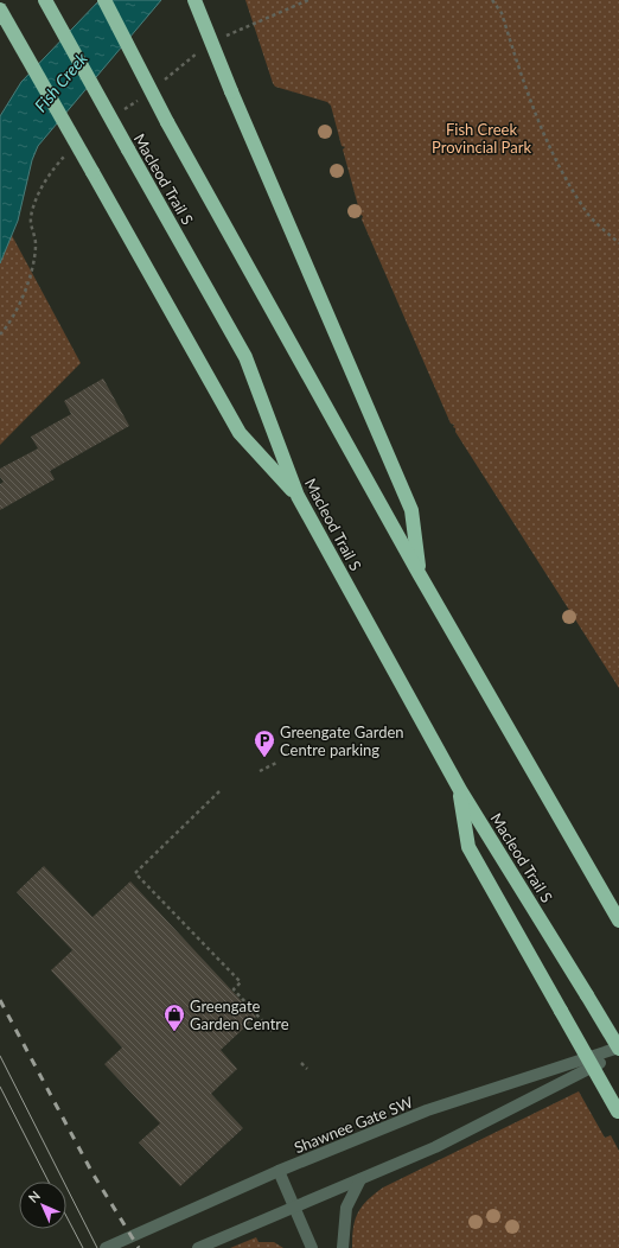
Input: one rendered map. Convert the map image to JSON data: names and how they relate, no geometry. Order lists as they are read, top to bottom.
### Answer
{
  "streets": {
    "highway": ["Macleod Trail S"],
    "street": ["Shawnee Gate SW"]
  },
  "crossings": [
    ["Macleod Trail S", "Shawnee Gate SW"]
  ],
  "water": ["Fish Creek"],
  "parks": ["Fish Creek Provincial Park"],
  "places": {
    "parking": ["Greengate Garden Centre parking"],
    "shop": ["Greengate Garden Centre"]
  },
  "north": "top left"
}
